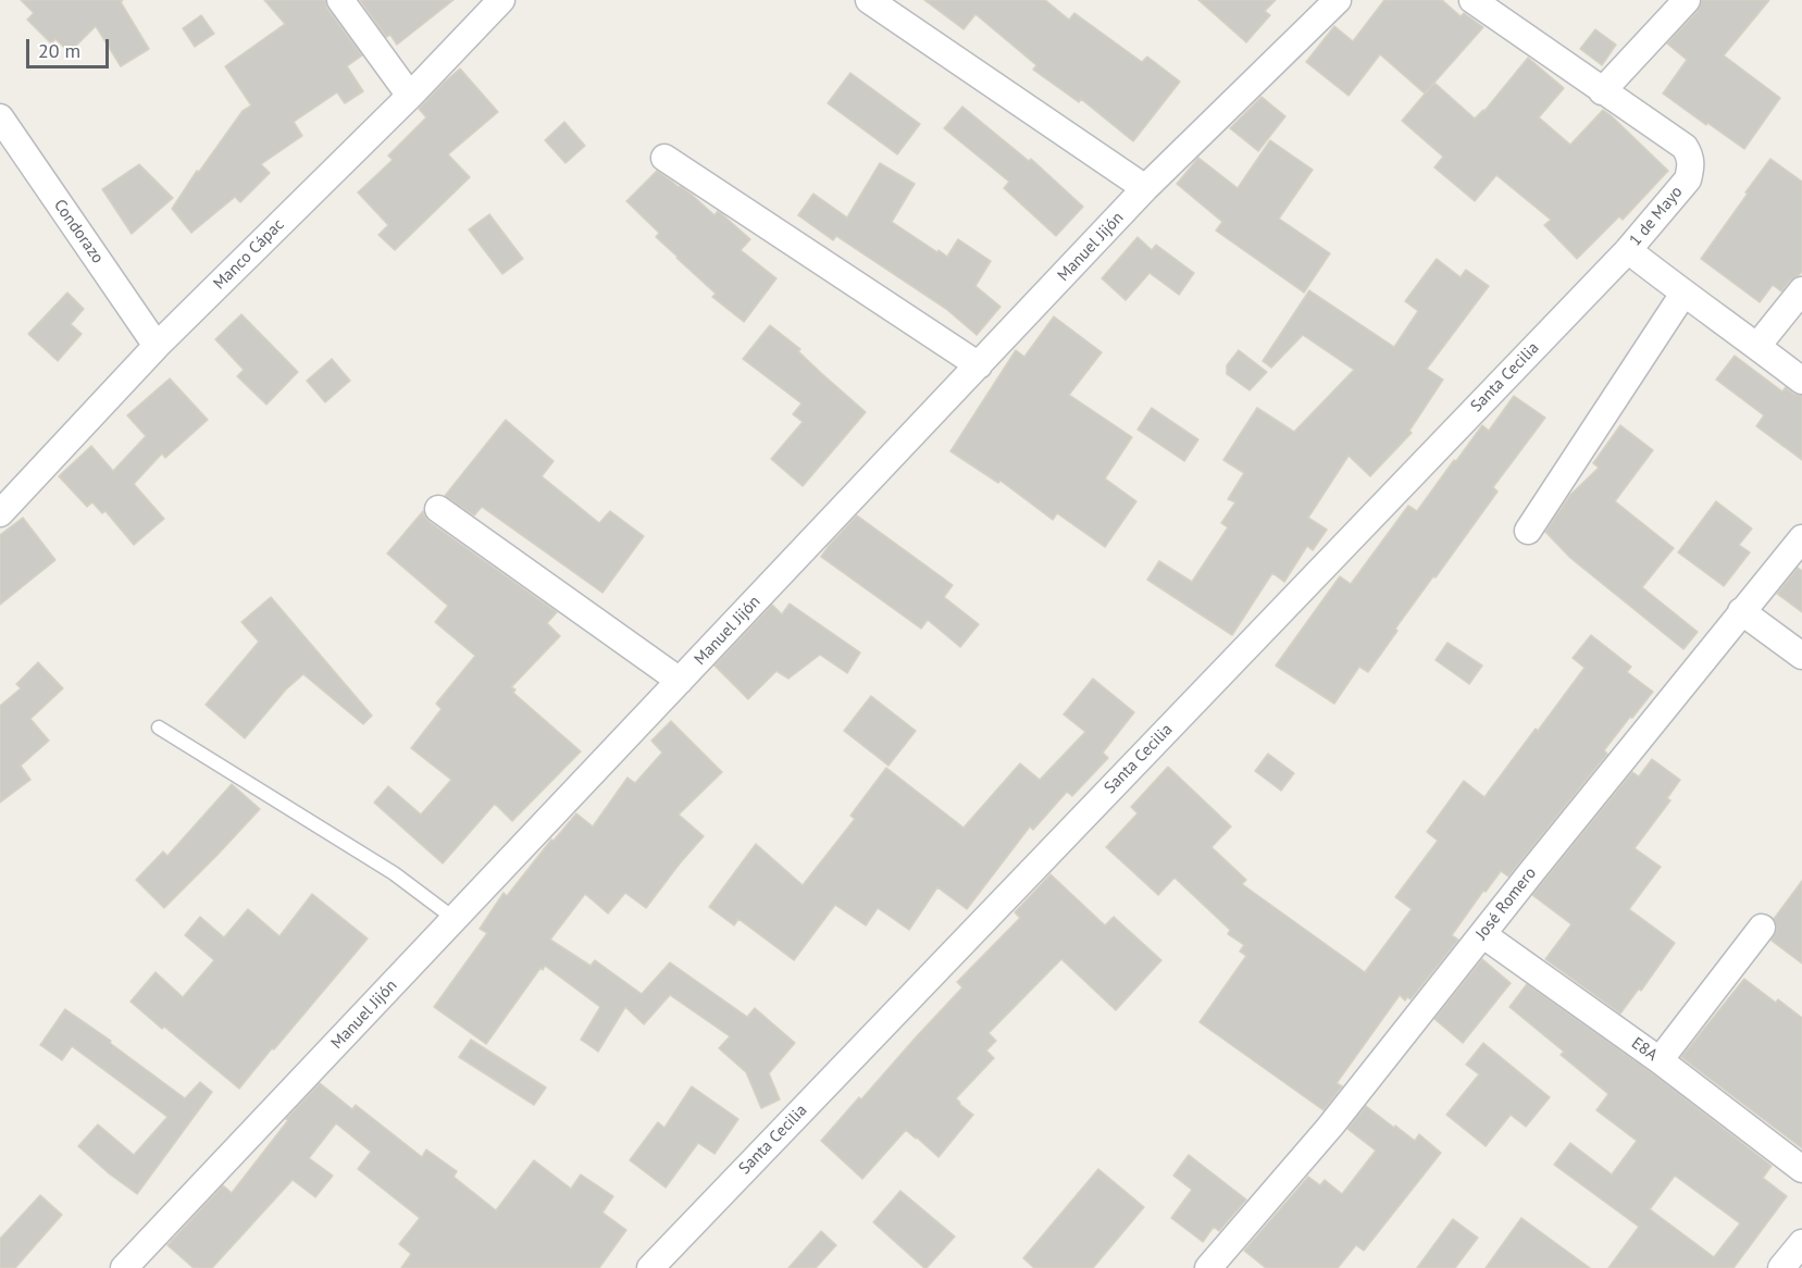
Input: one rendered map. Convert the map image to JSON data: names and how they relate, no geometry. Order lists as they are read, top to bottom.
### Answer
{
  "streets": {
    "street": [
      "1 de Mayo",
      "Condorazo",
      "Manuel Jijón",
      "Manco Cápac",
      "Santa Cecilia",
      "José Romero",
      "E8A"
    ]
  },
  "crossings": [
    ["1 de Mayo", "Santa Cecilia"],
    ["Condorazo", "Manco Cápac"],
    ["José Romero", "E8A"]
  ],
  "scale_bar": "20 m"
}
